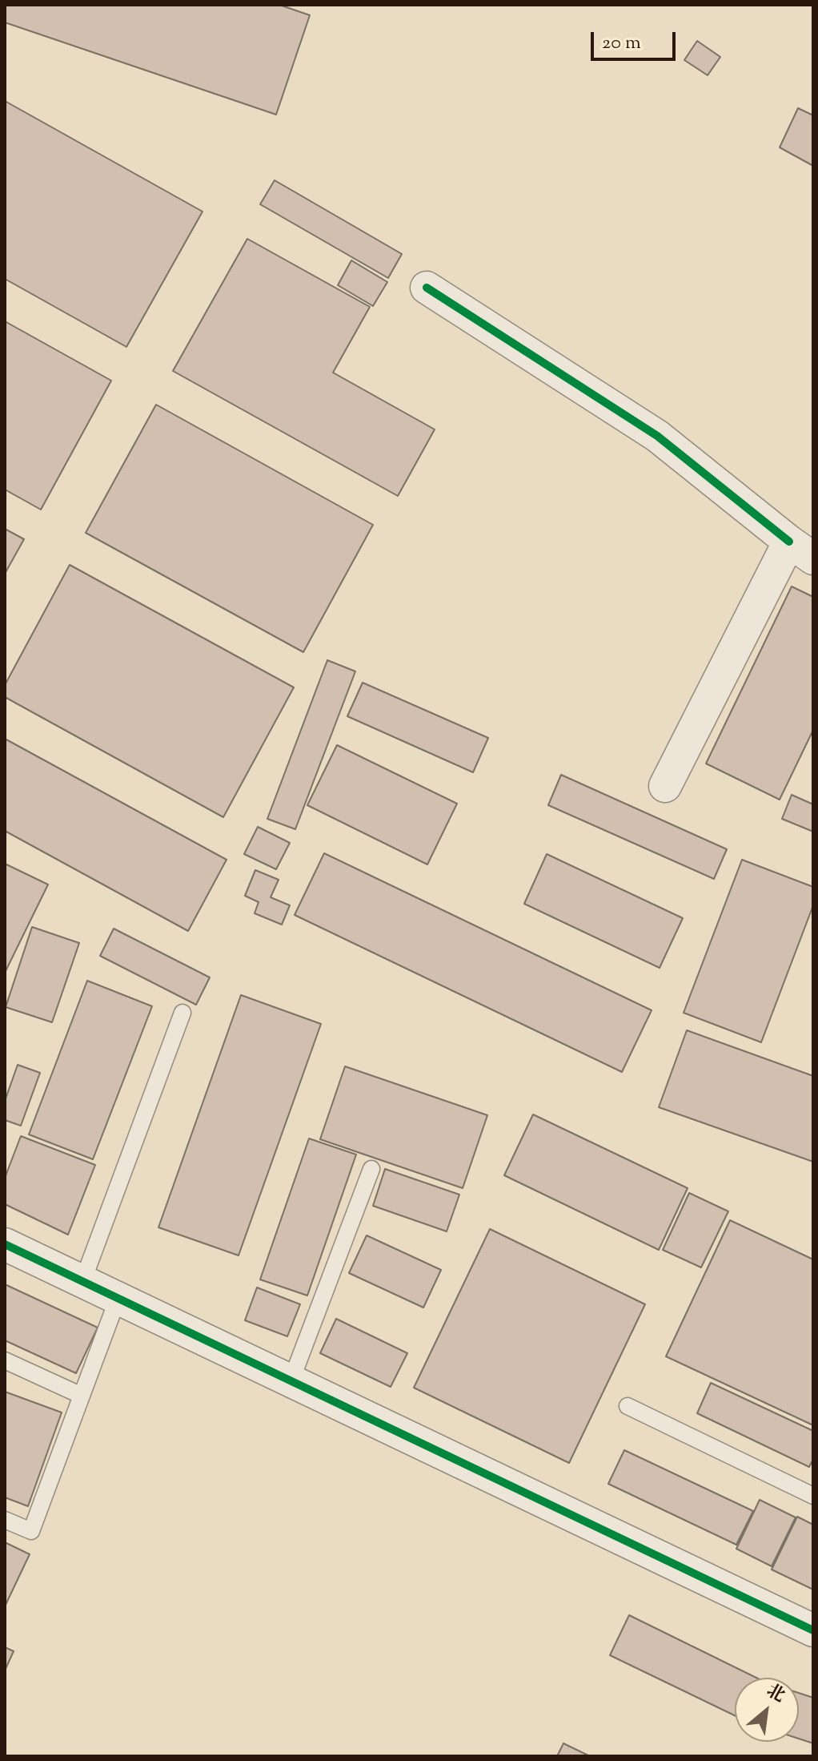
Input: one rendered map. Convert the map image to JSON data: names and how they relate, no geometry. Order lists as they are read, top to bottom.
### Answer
{
  "scale_bar": "20 m",
  "north": "top right"
}
